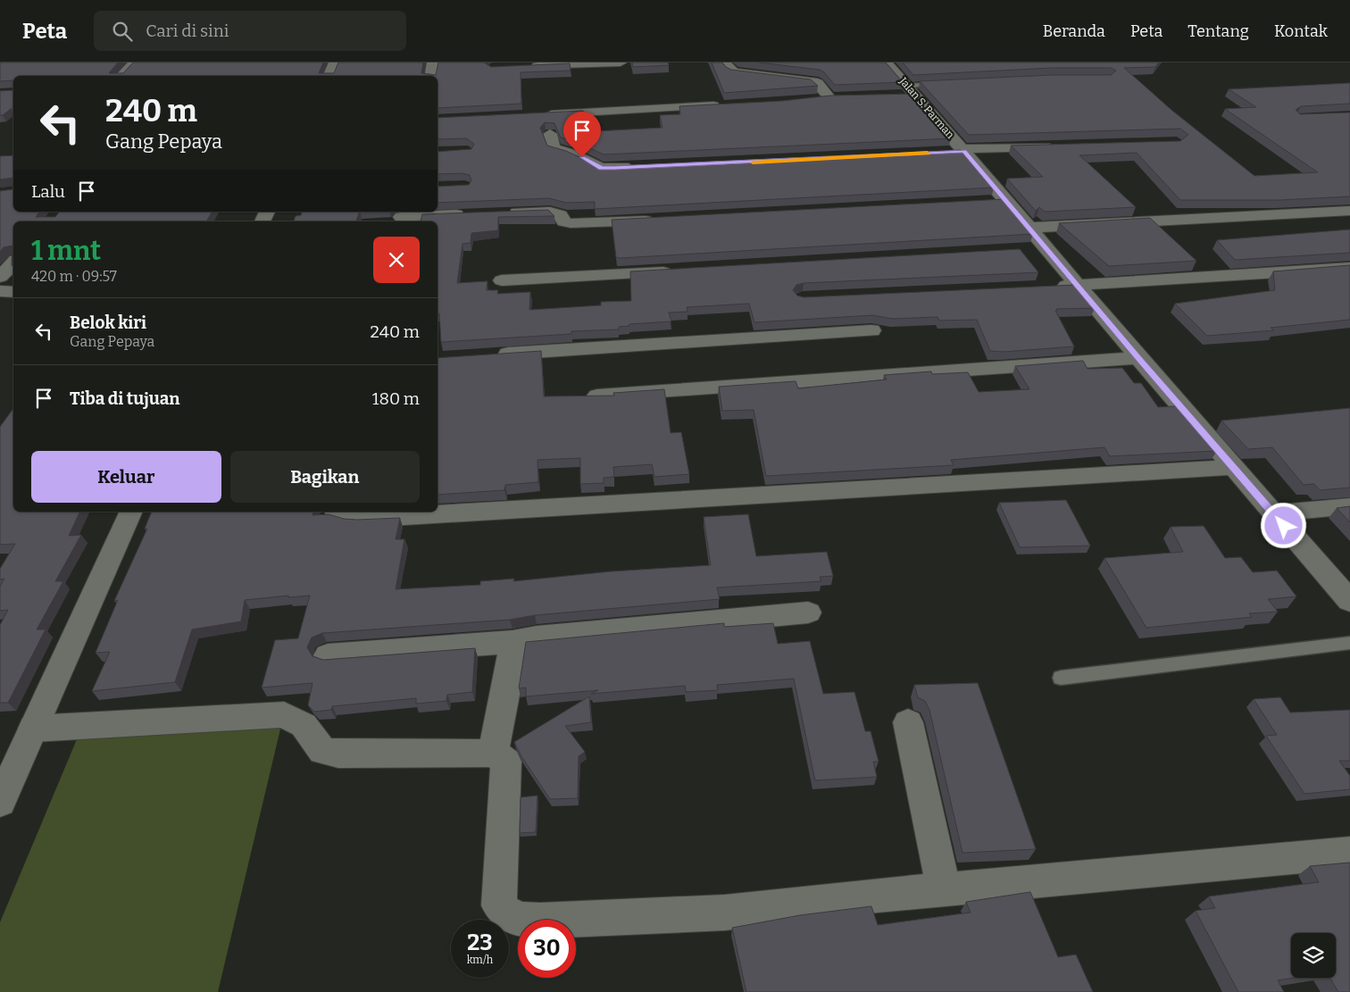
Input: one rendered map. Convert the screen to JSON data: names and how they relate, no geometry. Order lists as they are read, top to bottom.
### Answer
{
  "streets": {
    "street": ["Jalan S. Parman"]
  },
  "page": {
    "header": "Peta",
    "search": "Cari di sini",
    "nav": [
      "Beranda",
      "Peta",
      "Tentang",
      "Kontak"
    ],
    "turn": ["240 m", "Gang Pepaya"],
    "then": "Lalu",
    "heading": ["1 mnt", "420 m · 09:57"],
    "list": [
      {
        "name": "Belok kiri",
        "note": "Gang Pepaya",
        "value": "240 m"
      },
      {
        "name": "Tiba di tujuan",
        "value": "180 m"
      }
    ],
    "buttons": ["Keluar", "Bagikan"],
    "speed": "23 km/h",
    "limit": "30"
  }
}
